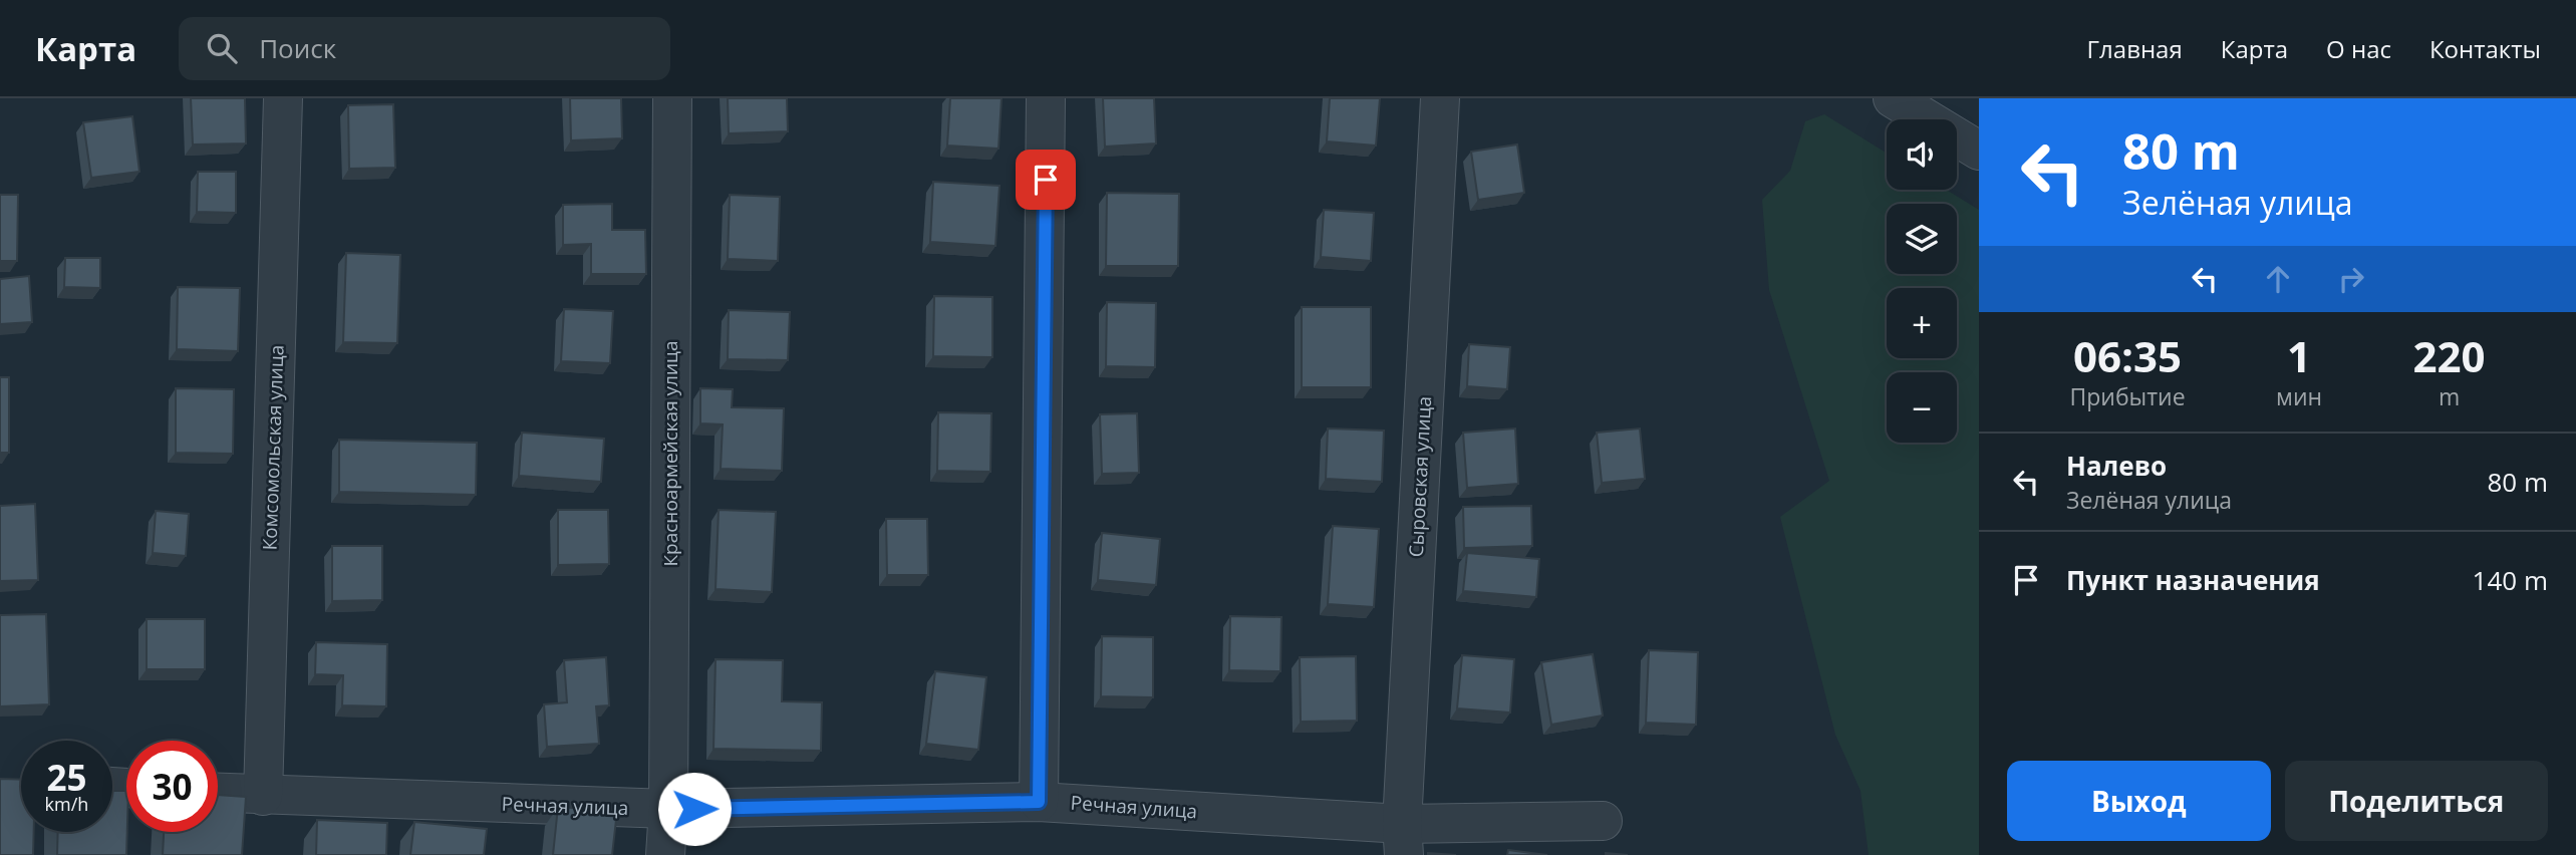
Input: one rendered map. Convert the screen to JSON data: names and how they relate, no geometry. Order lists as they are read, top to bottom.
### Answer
{
  "streets": {
    "street": [
      "Комсомольская улица",
      "Красноармейская улица",
      "Сыровская улица",
      "Речная улица"
    ]
  },
  "crossings": [
    ["Комсомольская улица", "Речная улица"],
    ["Красноармейская улица", "Речная улица"],
    ["Сыровская улица", "Речная улица"]
  ],
  "page": {
    "header": "Карта",
    "search": "Поиск",
    "nav": [
      "Главная",
      "Карта",
      "О нас",
      "Контакты"
    ],
    "turn": ["80 m", "Зелёная улица"],
    "map_buttons": ["+", "−"],
    "eta": [
      "06:35",
      "Прибытие",
      "1",
      "мин",
      "220",
      "m"
    ],
    "list": [
      {
        "name": "Налево",
        "note": "Зелёная улица",
        "value": "80 m"
      },
      {
        "name": "Пункт назначения",
        "value": "140 m"
      }
    ],
    "speed": "25 km/h",
    "limit": "30",
    "buttons": ["Выход", "Поделиться"]
  }
}
